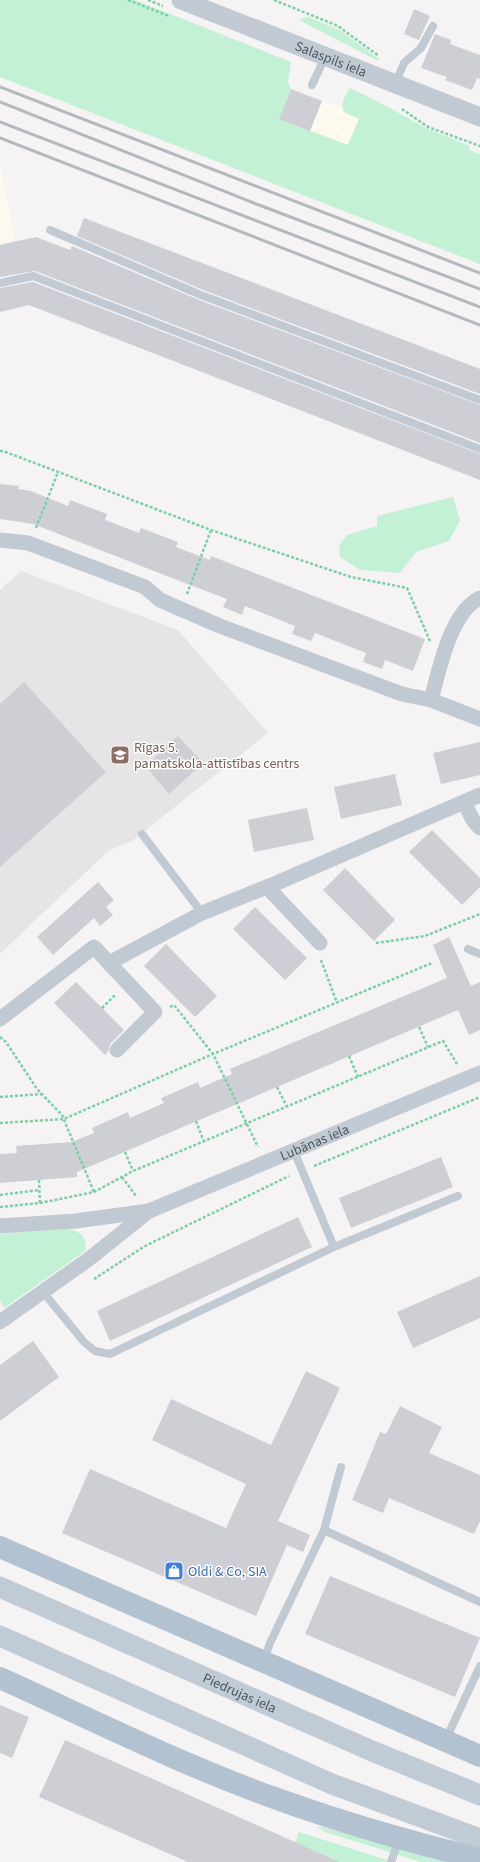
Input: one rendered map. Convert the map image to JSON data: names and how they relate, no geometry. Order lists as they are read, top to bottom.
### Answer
{
  "streets": {
    "main road": ["Piedrujas iela"],
    "street": ["Salaspils iela", "Lubānas iela"]
  },
  "places": {
    "school or university": ["Rīgas 5. pamatskola-attīstības centrs"],
    "shop": ["Oldi & Co, SIA"]
  }
}
